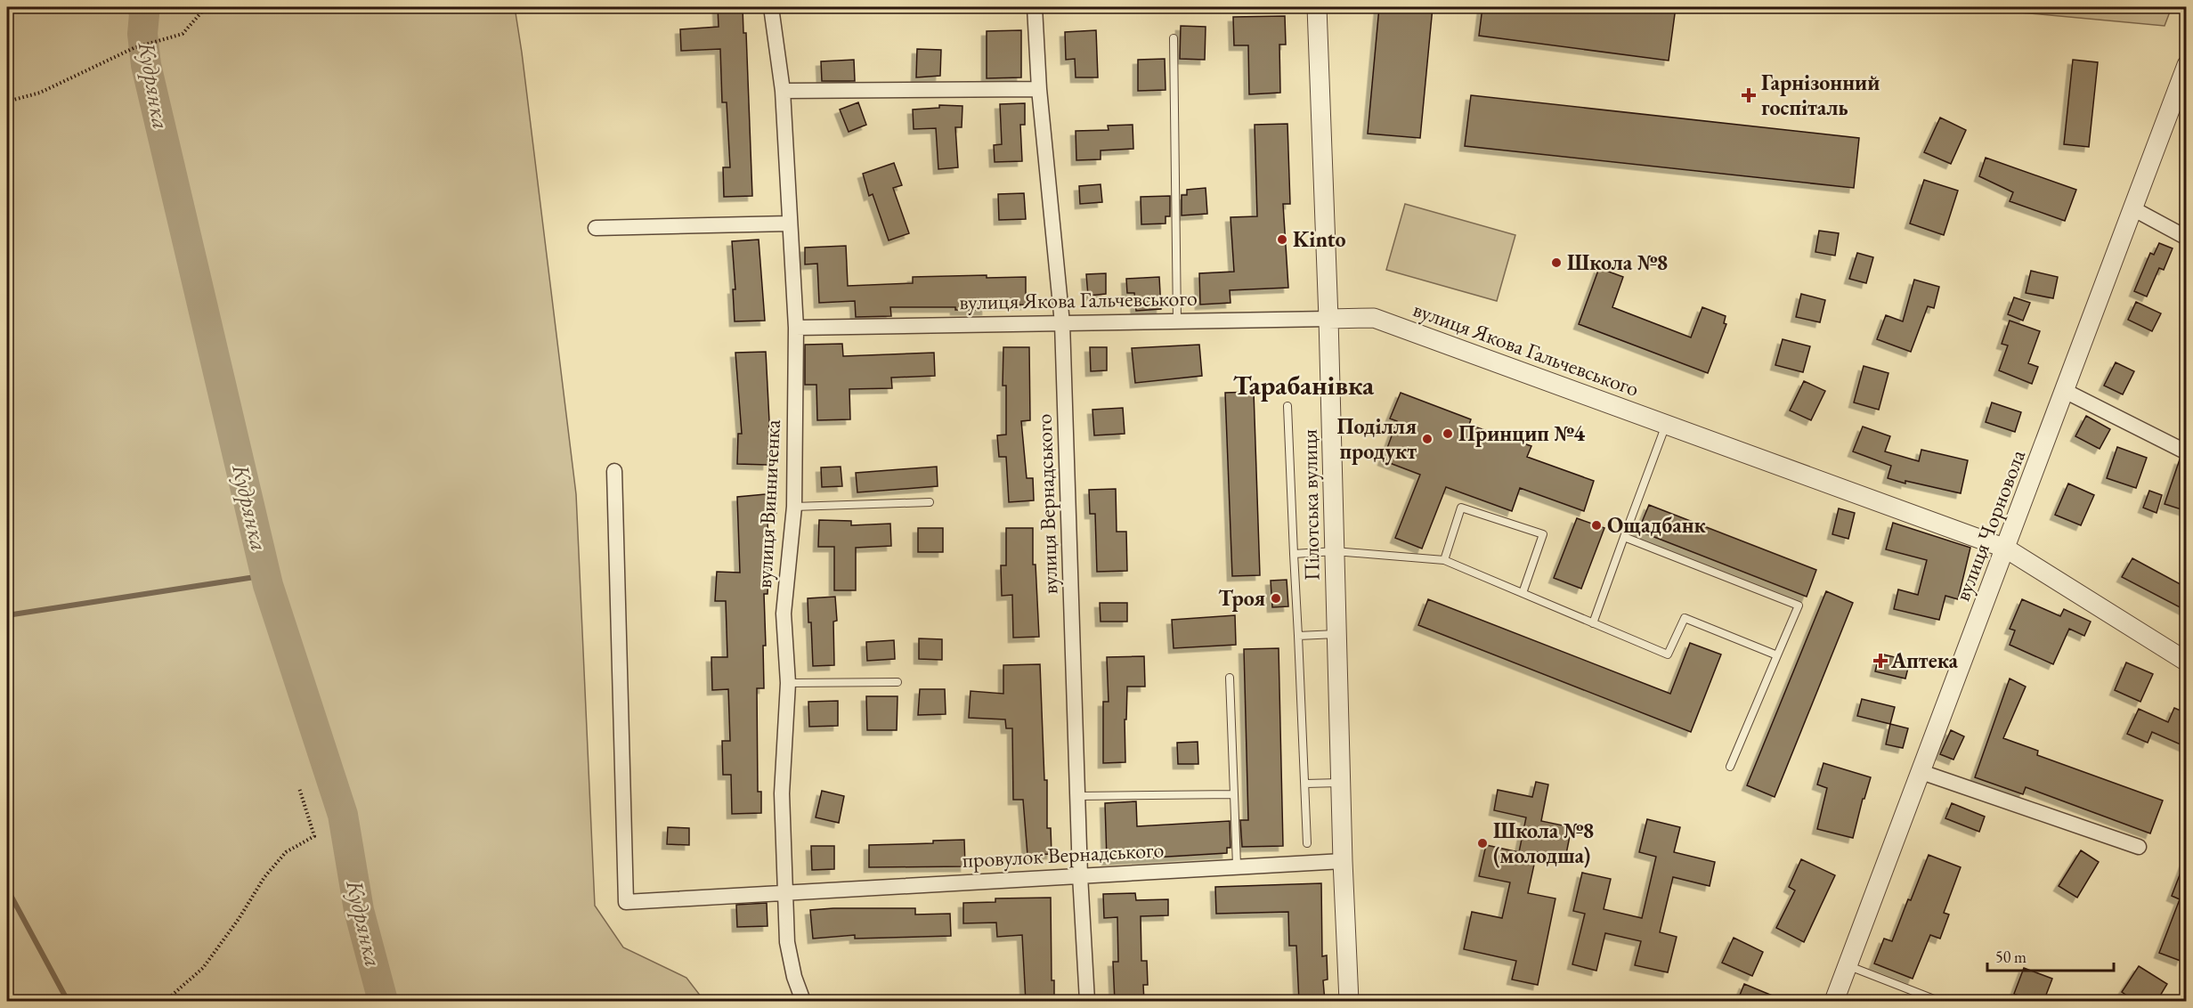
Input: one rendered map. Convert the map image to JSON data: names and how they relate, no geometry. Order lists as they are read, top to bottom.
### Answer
{
  "streets": {
    "street": [
      "вулиця Якова Гальчевського",
      "вулиця Винниченка",
      "вулиця Вернадського",
      "Пілотська вулиця",
      "вулиця Чорновола",
      "провулок Вернадського"
    ]
  },
  "crossings": [
    ["вулиця Якова Гальчевського", "вулиця Винниченка"],
    ["вулиця Якова Гальчевського", "вулиця Вернадського"],
    ["вулиця Якова Гальчевського", "Пілотська вулиця"],
    ["вулиця Якова Гальчевського", "вулиця Чорновола"],
    ["вулиця Винниченка", "провулок Вернадського"],
    ["вулиця Вернадського", "провулок Вернадського"],
    ["Пілотська вулиця", "провулок Вернадського"]
  ],
  "districts": ["Тарабанівка"],
  "water": ["Кудрянка"],
  "places": {
    "health": ["Гарнізонний госпіталь", "Аптека"],
    "other": [
      "Kinto",
      "Школа №8",
      "Принцип №4",
      "Поділля продукт",
      "Ощадбанк",
      "Троя",
      "Школа №8 (молодша)"
    ]
  },
  "scale_bar": "50 m"
}
